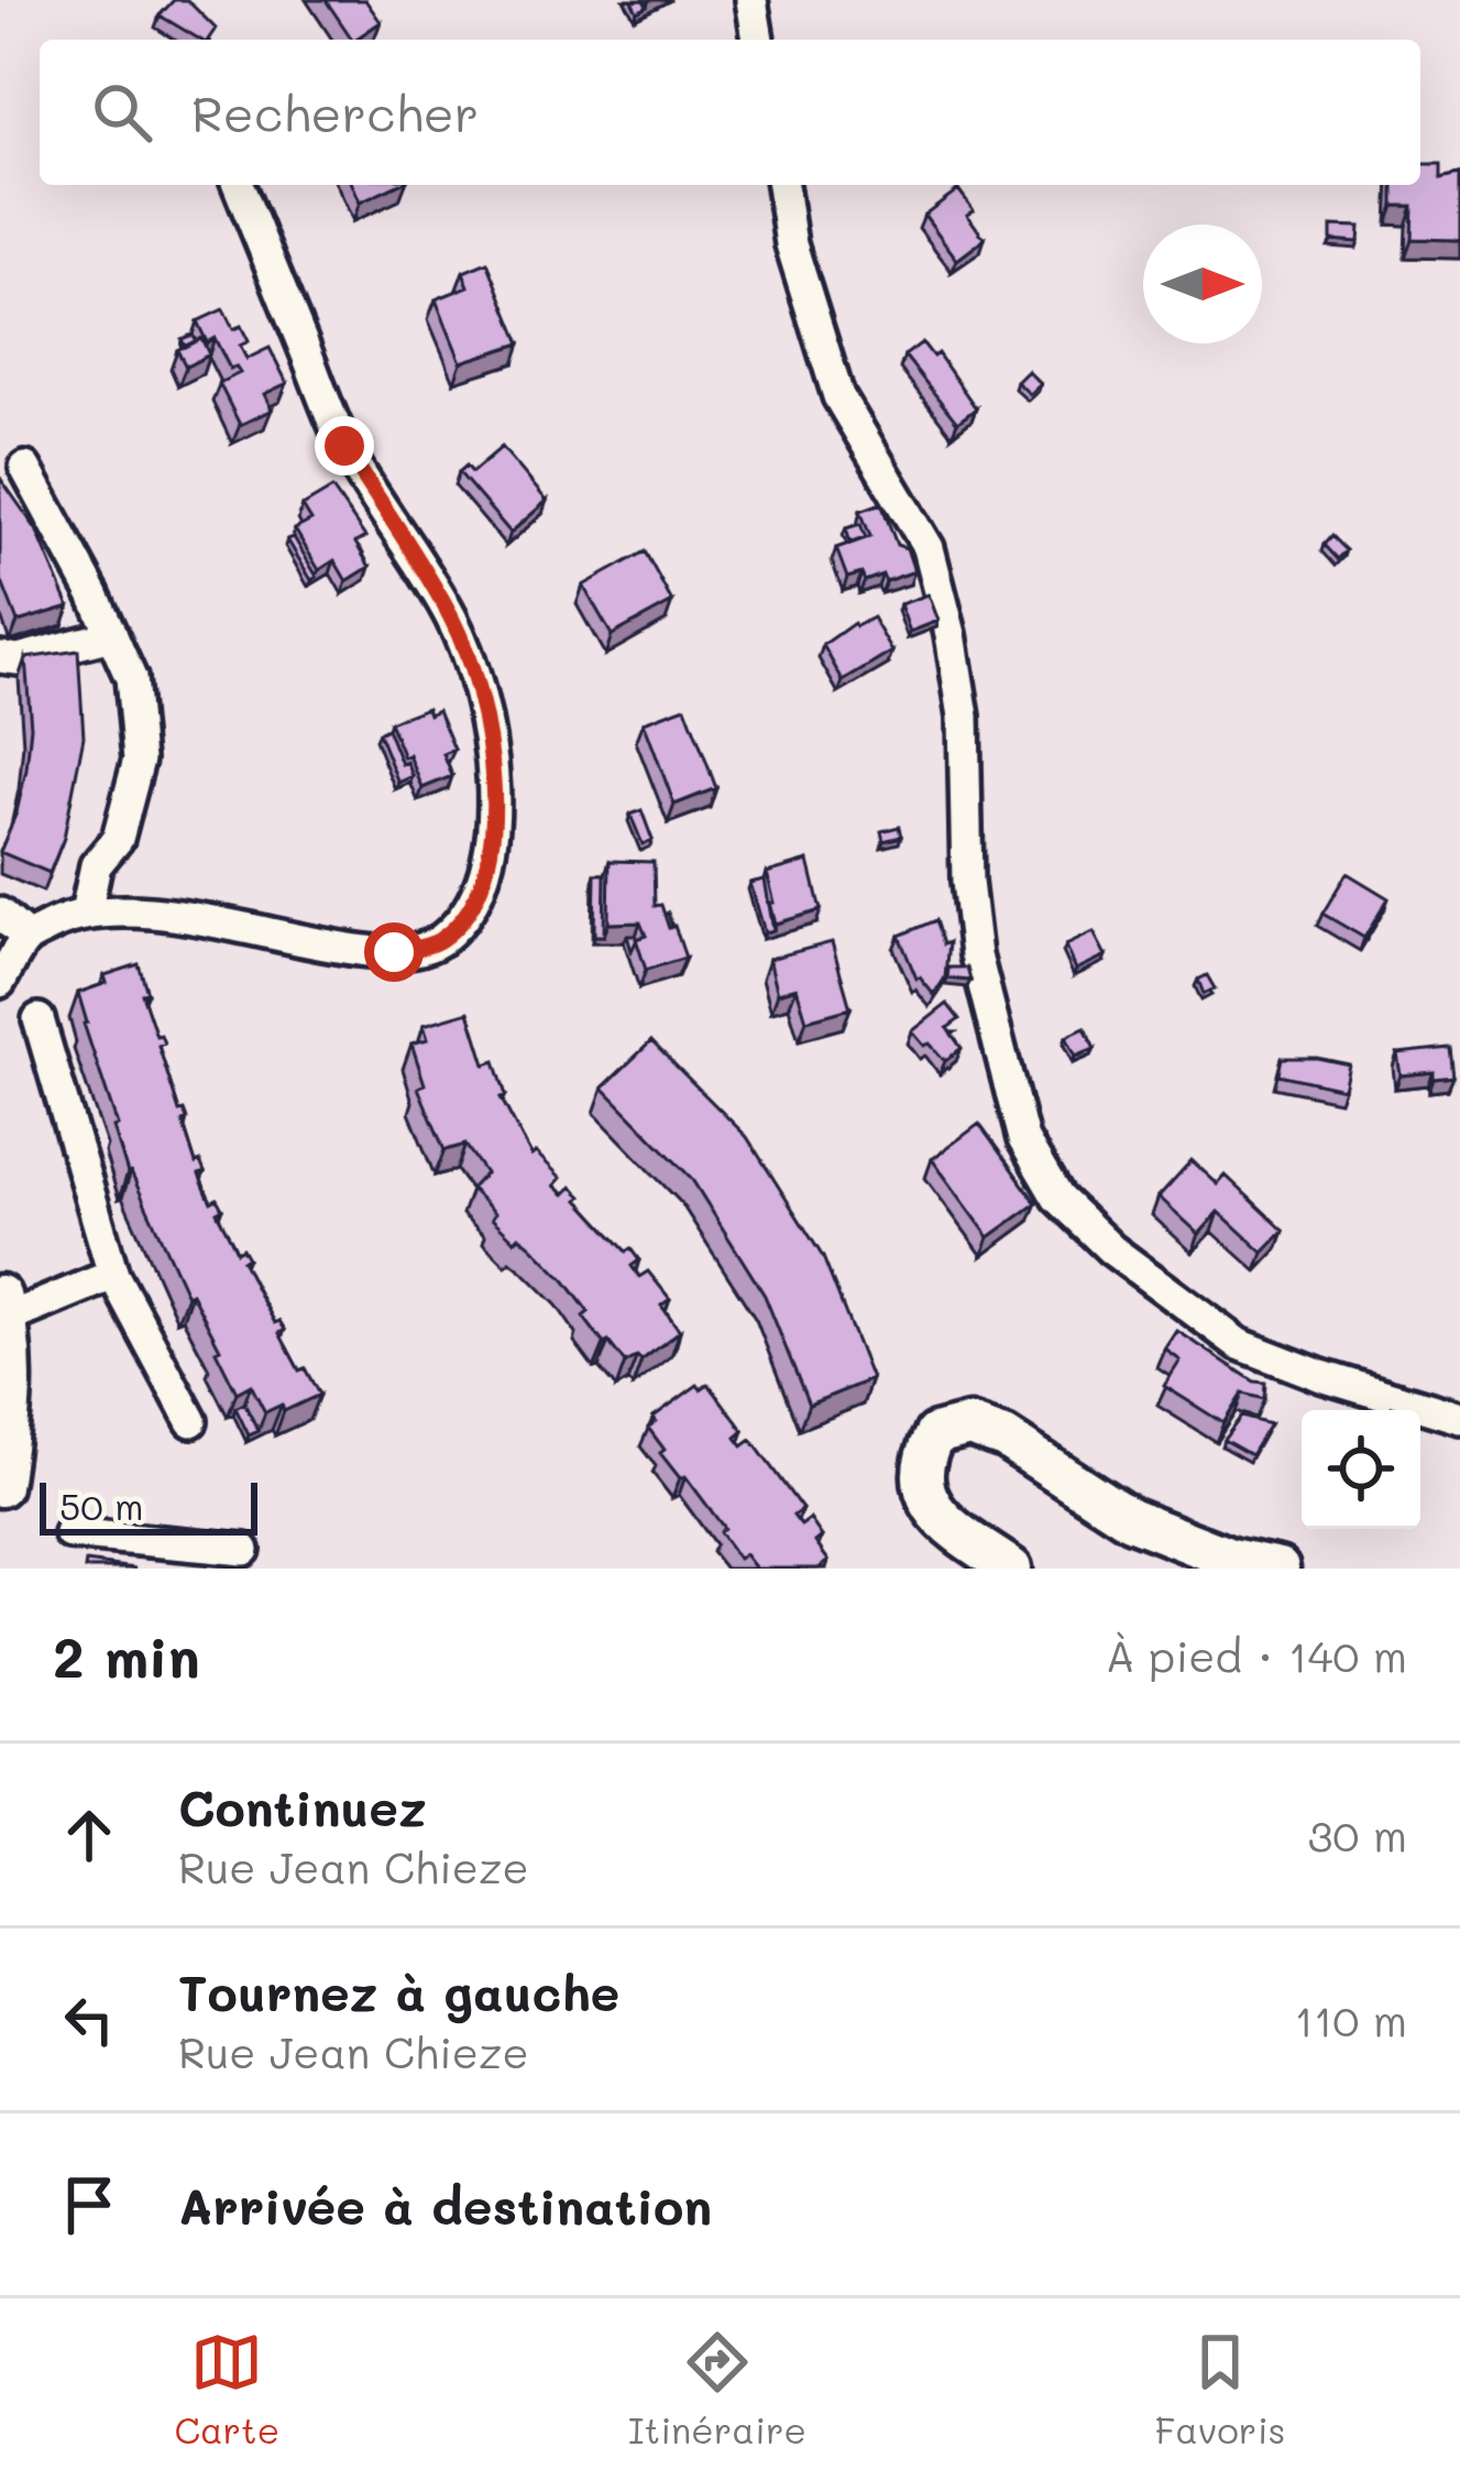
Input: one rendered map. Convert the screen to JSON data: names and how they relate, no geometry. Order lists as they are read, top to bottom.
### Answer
{
  "scale_bar": "50 m",
  "north": "right",
  "page": {
    "search": "Rechercher",
    "scale": "50 m",
    "heading": ["2 min", "À pied · 140 m"],
    "list": [
      ["Continuez", "Rue Jean Chieze", "30 m"],
      ["Tournez à gauche", "Rue Jean Chieze", "110 m"],
      "Arrivée à destination"
    ],
    "nav": ["Carte", "Itinéraire", "Favoris"]
  }
}
